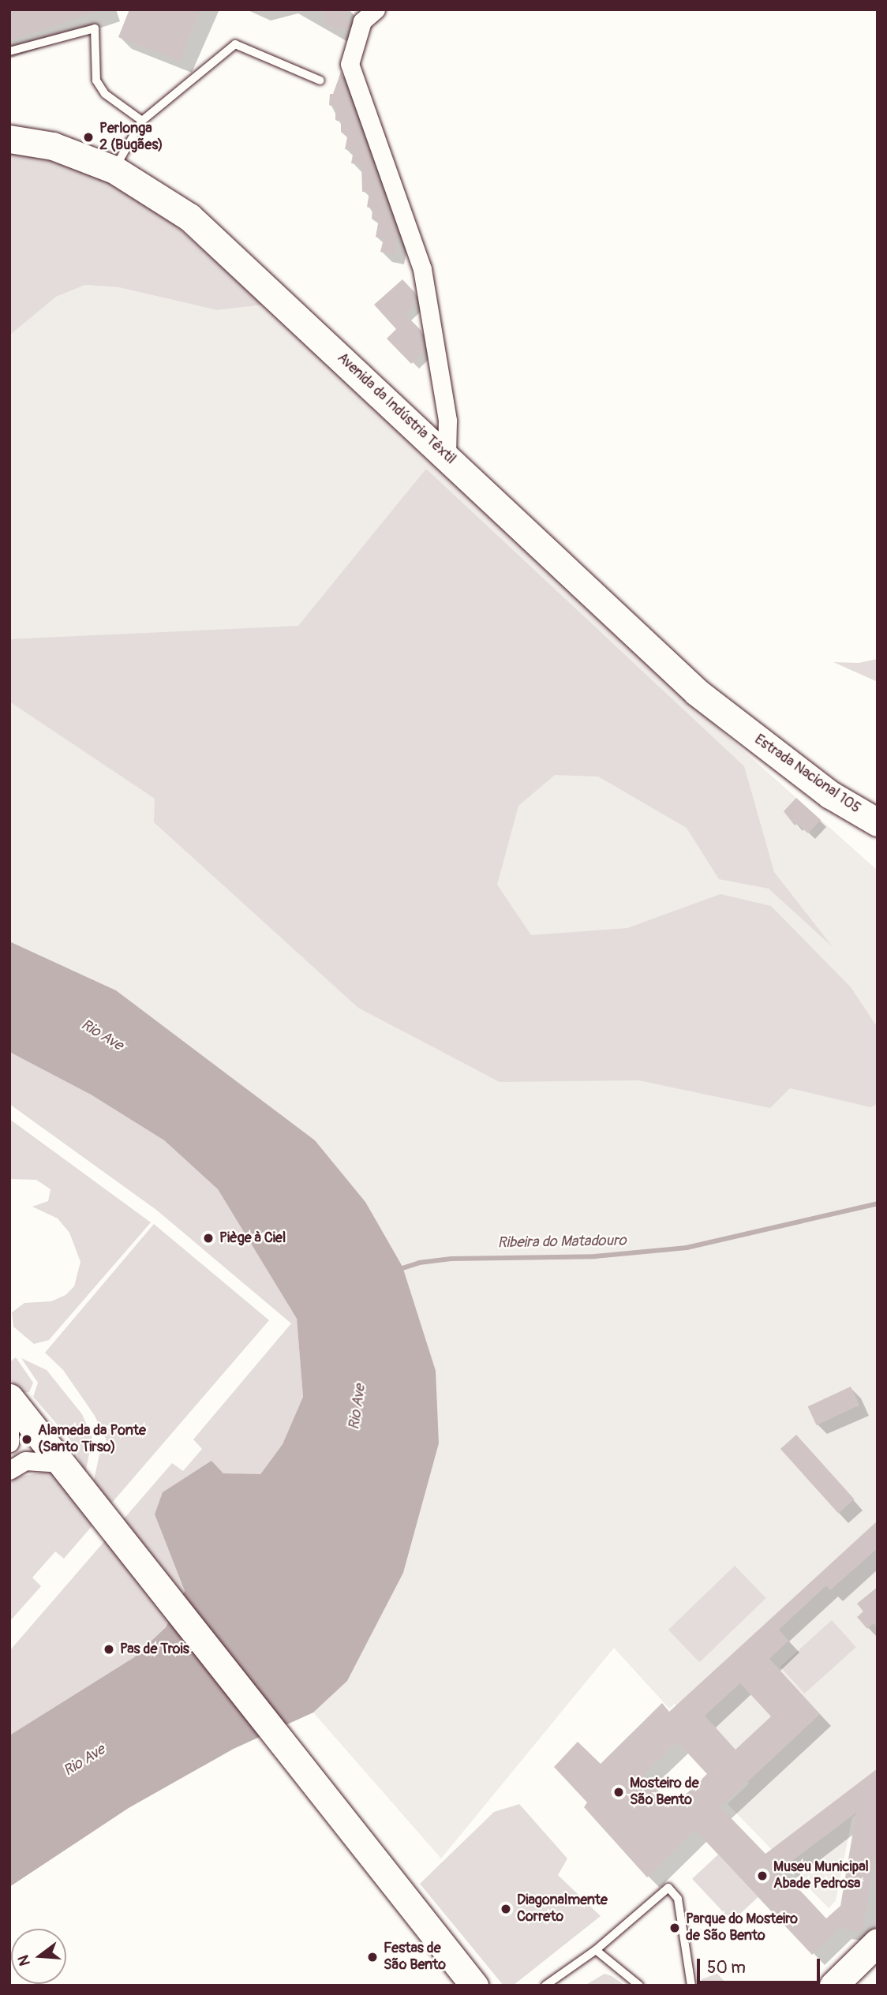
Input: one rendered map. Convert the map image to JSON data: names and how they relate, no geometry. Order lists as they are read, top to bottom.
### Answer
{
  "streets": {
    "main road": ["Avenida da Indústria Têxtil", "Estrada Nacional 105"]
  },
  "crossings": [
    ["Avenida da Indústria Têxtil", "Estrada Nacional 105"]
  ],
  "water": ["Rio Ave", "Ribeira do Matadouro"],
  "places": [
    "Perlonga 2 (Bugães)",
    "Piège à Ciel",
    "Alameda da Ponte (Santo Tirso)",
    "Pas de Trois",
    "Mosteiro de São Bento",
    "Museu Municipal Abade Pedrosa",
    "Diagonalmente Correto",
    "Parque do Mosteiro de São Bento",
    "Festas de São Bento"
  ],
  "scale_bar": "50 m",
  "north": "left"
}
